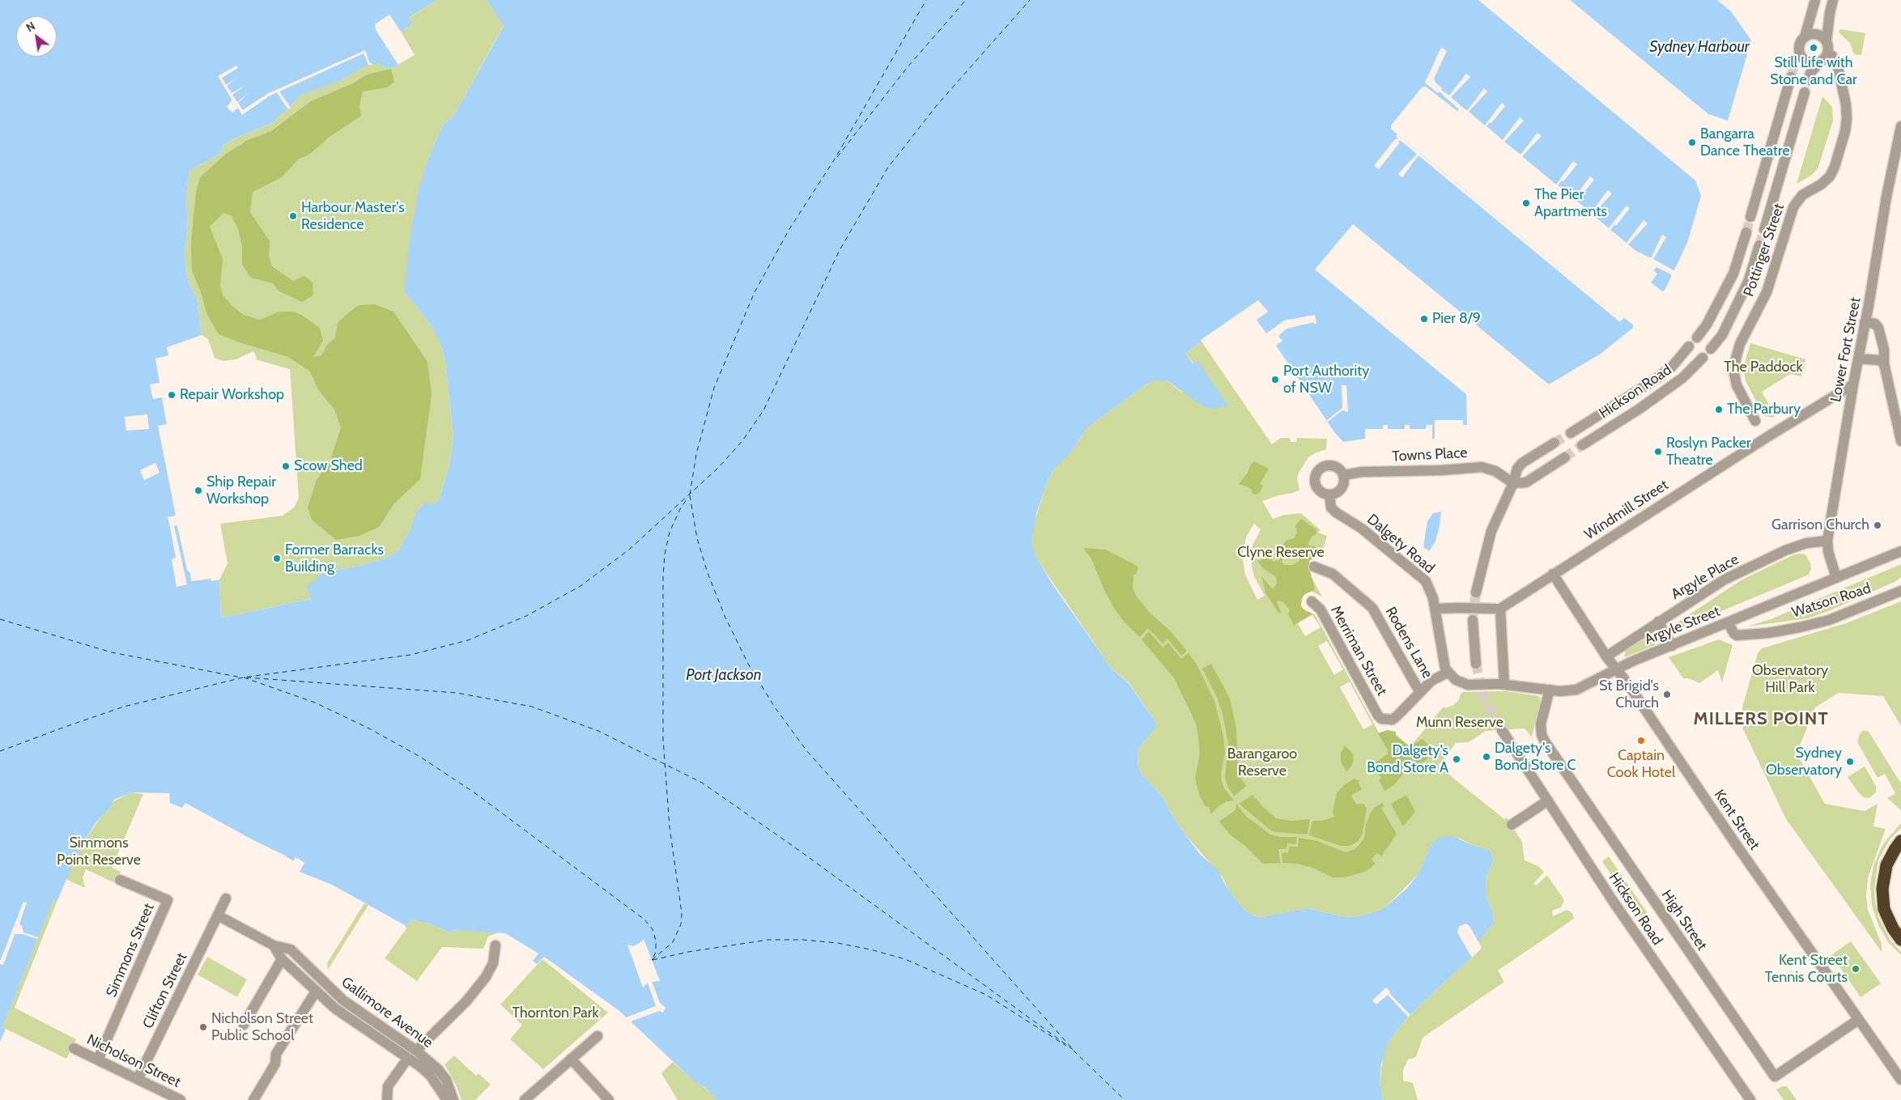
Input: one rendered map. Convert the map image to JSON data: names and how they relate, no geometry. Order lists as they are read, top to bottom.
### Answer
{
  "streets": {
    "street": [
      "Pottinger Street",
      "Lower Fort Street",
      "Hickson Road",
      "Towns Place",
      "Windmill Street",
      "Dalgety Road",
      "Argyle Place",
      "Watson Road",
      "Argyle Street",
      "Rodens Lane",
      "Merriman Street",
      "Kent Street",
      "High Street",
      "Simmons Street",
      "Clifton Street",
      "Gallimore Avenue",
      "Nicholson Street"
    ]
  },
  "crossings": [
    ["Lower Fort Street", "Windmill Street"],
    ["Lower Fort Street", "Argyle Place"],
    ["Lower Fort Street", "Argyle Street"],
    ["Towns Place", "Dalgety Road"],
    ["Windmill Street", "Kent Street"],
    ["Dalgety Road", "Argyle Street"],
    ["Argyle Place", "Kent Street"],
    ["Watson Road", "Argyle Street"],
    ["Argyle Street", "Kent Street"],
    ["Argyle Street", "High Street"],
    ["Rodens Lane", "Merriman Street"],
    ["Kent Street", "High Street"],
    ["Simmons Street", "Nicholson Street"],
    ["Clifton Street", "Gallimore Avenue"],
    ["Clifton Street", "Nicholson Street"]
  ],
  "districts": ["MILLERS POINT"],
  "water": ["Sydney Harbour", "Port Jackson"],
  "parks": [
    "The Paddock",
    "Clyne Reserve",
    "Observatory Hill Park",
    "Munn Reserve",
    "Barangaroo Reserve",
    "Simmons Point Reserve",
    "Thornton Park"
  ],
  "places": [
    "Still Life with Stone and Car",
    "Bangarra Dance Theatre",
    "The Pier Apartments",
    "Harbour Master's Residence",
    "Pier 8/9",
    "Port Authority of NSW",
    "Repair Workshop",
    "The Parbury",
    "Roslyn Packer Theatre",
    "Scow Shed",
    "Ship Repair Workshop",
    "Garrison Church",
    "Former Barracks Building",
    "St Brigid's Church",
    "Captain Cook Hotel",
    "Dalgety's Bond Store C",
    "Dalgety's Bond Store A",
    "Sydney Observatory",
    "Kent Street Tennis Courts",
    "Nicholson Street Public School"
  ],
  "north": "top left"
}
